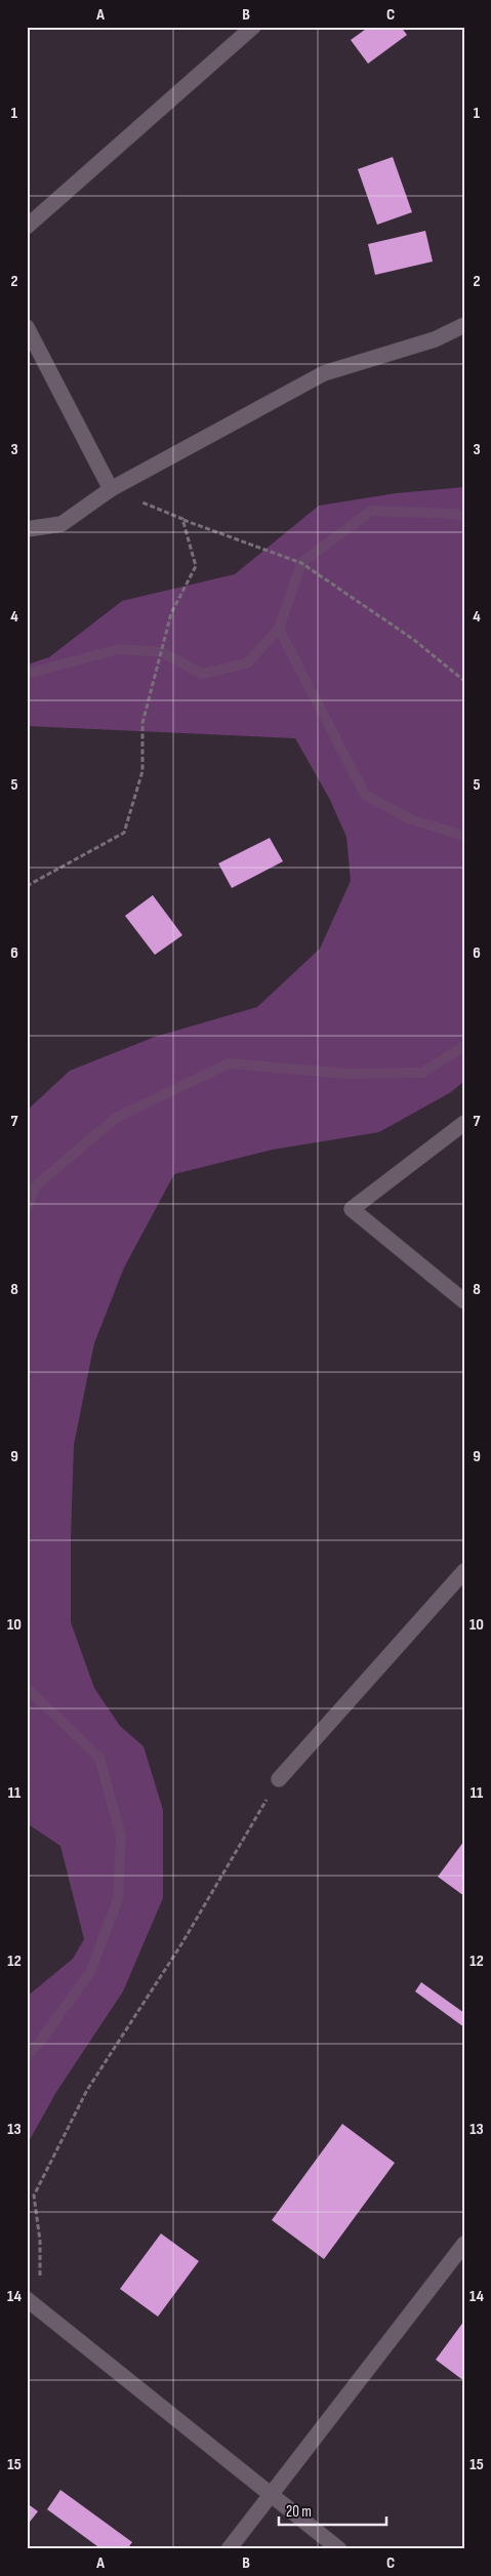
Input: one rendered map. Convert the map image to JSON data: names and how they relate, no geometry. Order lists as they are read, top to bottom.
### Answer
{
  "scale_bar": "20 m",
  "grid": {
    "columns": ["A", "B", "C"],
    "rows": [
      "1",
      "2",
      "3",
      "4",
      "5",
      "6",
      "7",
      "8",
      "9",
      "10",
      "11",
      "12",
      "13",
      "14",
      "15"
    ]
  }
}
